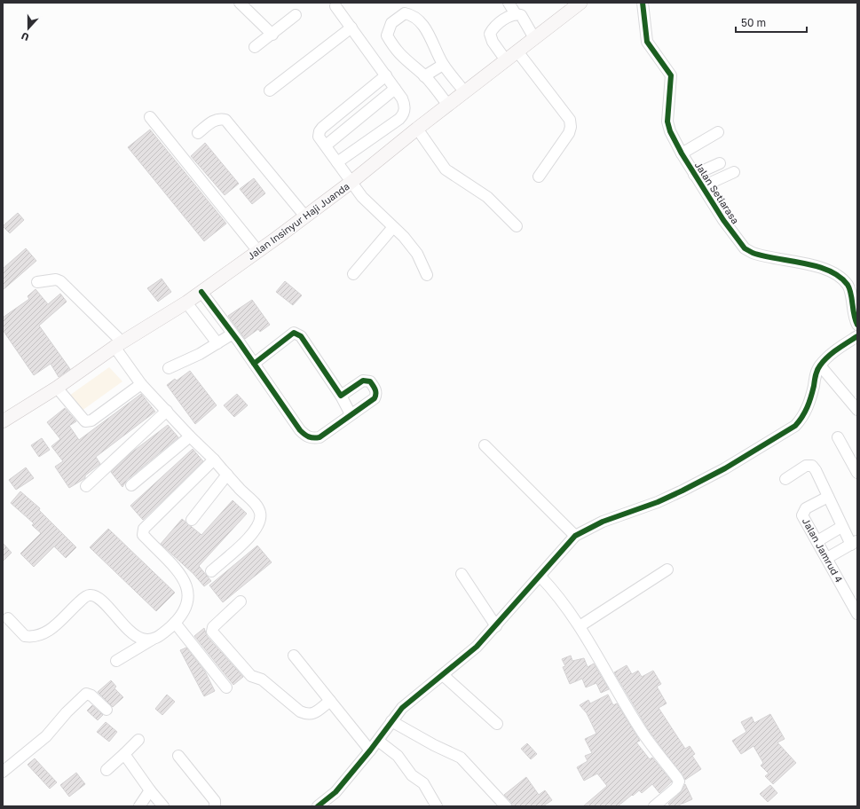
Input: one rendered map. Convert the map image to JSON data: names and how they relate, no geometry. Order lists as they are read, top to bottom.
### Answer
{
  "streets": {
    "main road": ["Jalan Insinyur Haji Juanda"],
    "street": ["Jalan Setiarasa", "Jalan Jamrud 4"]
  },
  "scale_bar": "50 m",
  "north": "bottom"
}
